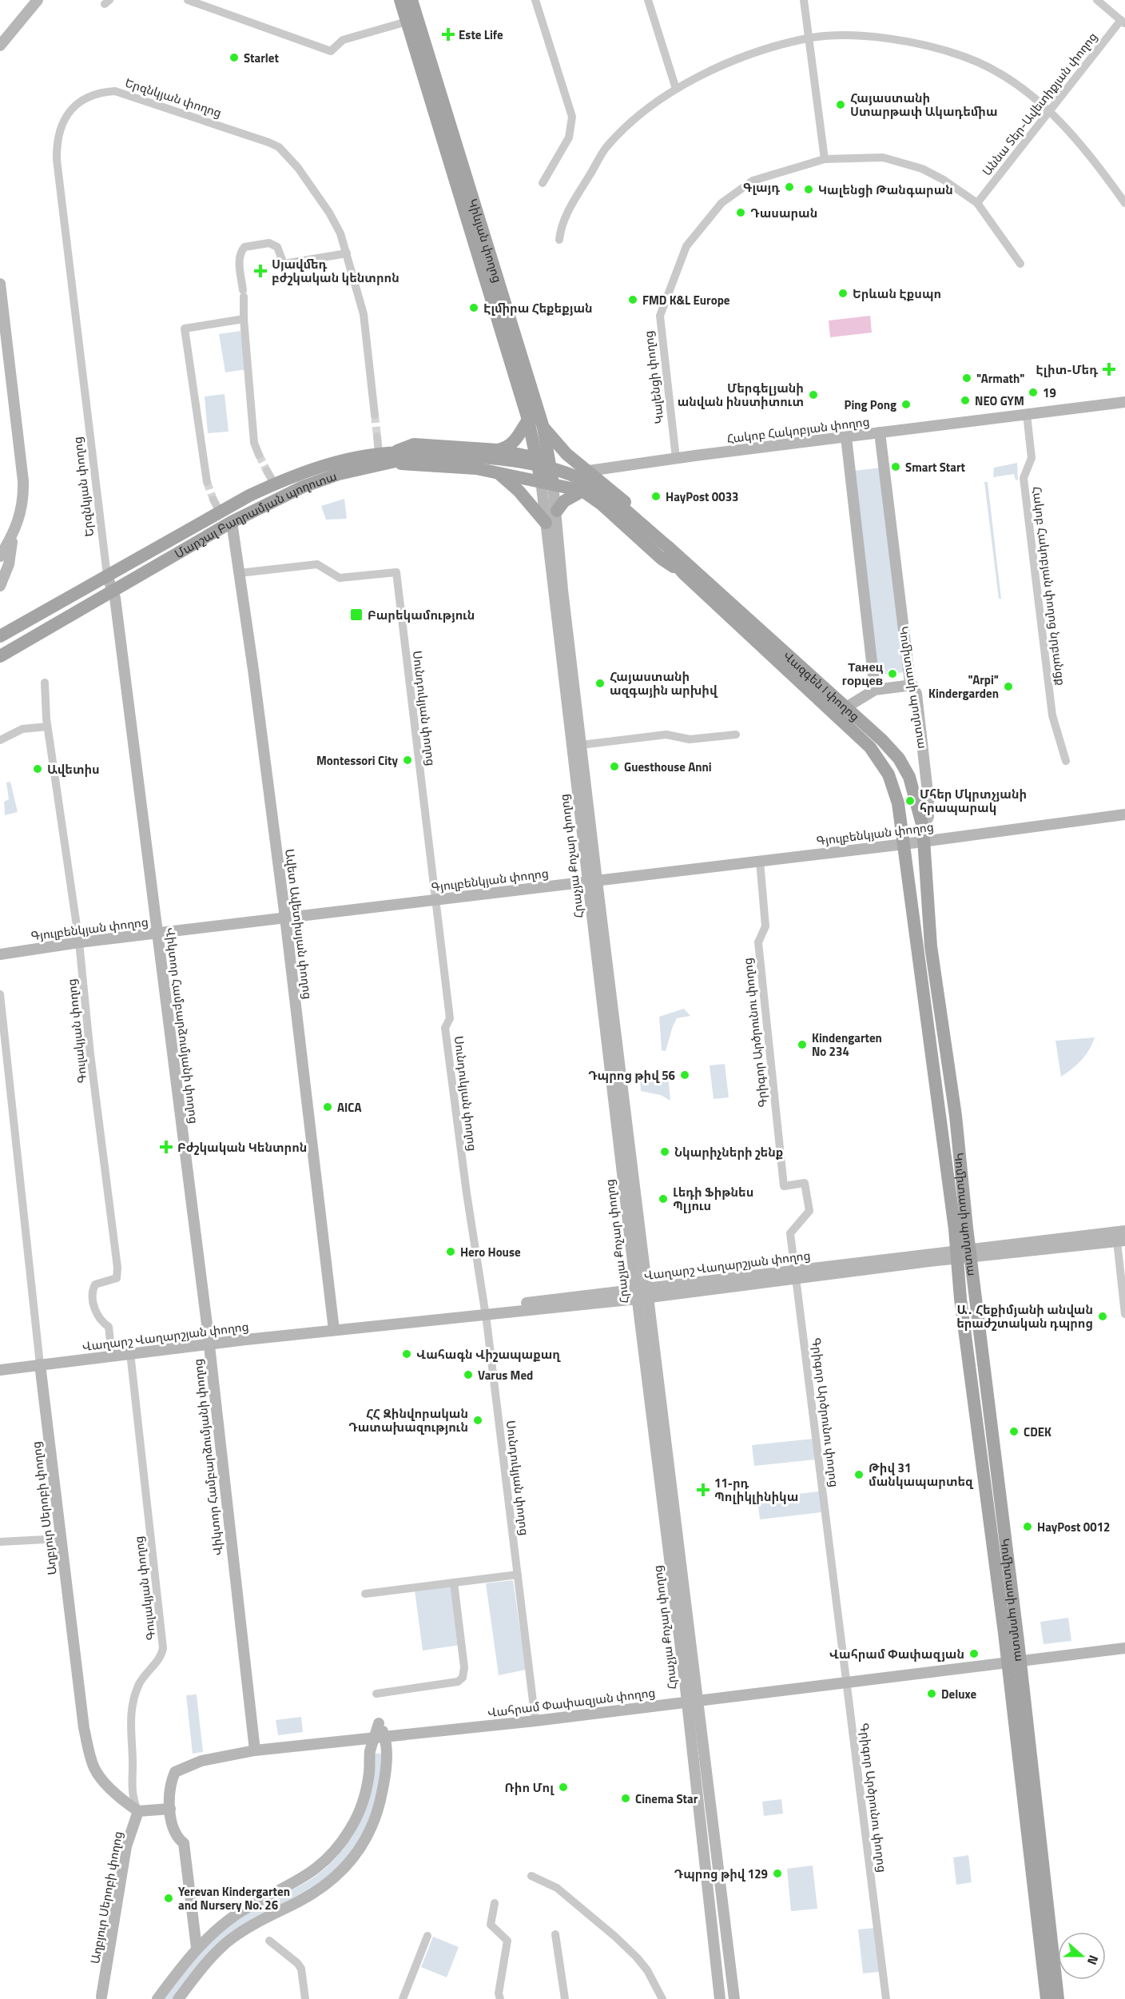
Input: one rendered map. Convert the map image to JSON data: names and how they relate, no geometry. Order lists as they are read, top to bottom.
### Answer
{
  "streets": {
    "main road": [
      "Կիևյան փողոց",
      "Մարշալ Բաղրամյան պողոտա",
      "Վազգեն I փողոց",
      "Կոմիտասի պողոտա"
    ],
    "street": [
      "Երզնկյան փողոց",
      "Աննա Տեր-Ավետիքյան փողոց",
      "Կալենցի փողոց",
      "Հակոբ Հակոբյան փողոց",
      "Հակոբ Հակոբյան փողոց նրբանցք",
      "Սունդուկյան փողոց",
      "Գյուլբենկյան փողոց",
      "Հրաչյա Քոչար փողոց",
      "Ավետ Ավետիսյան փողոց",
      "Վիկտոր Համբարձումյանի փողոց",
      "Գուլակյան փողոց",
      "Գրիգոր Արծրունու փողոց",
      "Վաղարշ Վաղարշյան փողոց",
      "Աղբյուր Սերոբի փողոց",
      "Վահրամ Փափազյան փողոց"
    ]
  },
  "crossings": [
    ["Երզնկյան փողոց", "Մարշալ Բաղրամյան պողոտա"],
    ["Երզնկյան փողոց", "Վիկտոր Համբարձումյանի փողոց"],
    ["Աննա Տեր-Ավետիքյան փողոց", "Կալենցի փողոց"],
    ["Կիևյան փողոց", "Մարշալ Բաղրամյան պողոտա"],
    ["Կիևյան փողոց", "Վազգեն I փողոց"],
    ["Կիևյան փողոց", "Հրաչյա Քոչար փողոց"],
    ["Կալենցի փողոց", "Հակոբ Հակոբյան փողոց"],
    ["Հակոբ Հակոբյան փողոց", "Հակոբ Հակոբյան փողոց նրբանցք"],
    ["Հակոբ Հակոբյան փողոց", "Վազգեն I փողոց"],
    ["Հակոբ Հակոբյան փողոց", "Կոմիտասի պողոտա"],
    ["Մարշալ Բաղրամյան պողոտա", "Վազգեն I փողոց"],
    ["Մարշալ Բաղրամյան պողոտա", "Հրաչյա Քոչար փողոց"],
    ["Մարշալ Բաղրամյան պողոտա", "Ավետ Ավետիսյան փողոց"],
    ["Մարշալ Բաղրամյան պողոտա", "Վիկտոր Համբարձումյանի փողոց"],
    ["Վազգեն I փողոց", "Կոմիտասի պողոտա"],
    ["Վազգեն I փողոց", "Գյուլբենկյան փողոց"],
    ["Վազգեն I փողոց", "Հրաչյա Քոչար փողոց"],
    ["Կոմիտասի պողոտա", "Գյուլբենկյան փողոց"],
    ["Կոմիտասի պողոտա", "Վաղարշ Վաղարշյան փողոց"],
    ["Կոմիտասի պողոտա", "Վահրամ Փափազյան փողոց"],
    ["Սունդուկյան փողոց", "Գյուլբենկյան փողոց"],
    ["Սունդուկյան փողոց", "Ավետ Ավետիսյան փողոց"],
    ["Սունդուկյան փողոց", "Վաղարշ Վաղարշյան փողոց"],
    ["Սունդուկյան փողոց", "Վահրամ Փափազյան փողոց"],
    ["Գյուլբենկյան փողոց", "Հրաչյա Քոչար փողոց"],
    ["Գյուլբենկյան փողոց", "Ավետ Ավետիսյան փողոց"],
    ["Գյուլբենկյան փողոց", "Վիկտոր Համբարձումյանի փողոց"],
    ["Գյուլբենկյան փողոց", "Գուլակյան փողոց"],
    ["Գյուլբենկյան փողոց", "Գրիգոր Արծրունու փողոց"],
    ["Հրաչյա Քոչար փողոց", "Վաղարշ Վաղարշյան փողոց"],
    ["Հրաչյա Քոչար փողոց", "Վահրամ Փափազյան փողոց"],
    ["Ավետ Ավետիսյան փողոց", "Վաղարշ Վաղարշյան փողոց"],
    ["Վիկտոր Համբարձումյանի փողոց", "Վաղարշ Վաղարշյան փողոց"],
    ["Վիկտոր Համբարձումյանի փողոց", "Վահրամ Փափազյան փողոց"],
    ["Գուլակյան փողոց", "Վաղարշ Վաղարշյան փողոց"],
    ["Գուլակյան փողոց", "Աղբյուր Սերոբի փողոց"],
    ["Գրիգոր Արծրունու փողոց", "Վաղարշ Վաղարշյան փողոց"],
    ["Գրիգոր Արծրունու փողոց", "Վահրամ Փափազյան փողոց"],
    ["Վաղարշ Վաղարշյան փողոց", "Աղբյուր Սերոբի փողոց"]
  ],
  "places": {
    "health": [
      "Este Life",
      "Սլավմեդ բժշկական կենտրոն",
      "Էլիտ-Մեդ",
      "Բժշկական Կենտրոն",
      "11-րդ Պոլիկլինիկա"
    ],
    "other": [
      "Starlet",
      "Հայաստանի Ստարթափ Ակադեմիա",
      "Գլայդ",
      "Կալենցի Թանգարան",
      "Դասարան",
      "Երևան Էքսպո",
      "FMD K&L Europe",
      "Էլմիրա Հեքեքյան",
      "\"Armath\"",
      "19",
      "Մերգելյանի անվան ինստիտուտ",
      "NEO GYM",
      "Ping Pong",
      "Smart Start",
      "HayPost 0033",
      "Танец горцев",
      "Հայաստանի ազգային արխիվ",
      "\"Arpi\" Kindergarden",
      "Montessori City",
      "Guesthouse Anni",
      "Ավետիս",
      "Մհեր Մկրտչյանի հրապարակ",
      "Kindengarten No 234",
      "Դպրոց թիվ 56",
      "AICA",
      "Նկարիչների շենք",
      "Լեդի Ֆիթնես Պլյուս",
      "Hero House",
      "Ա․ Հեքիմյանի անվան երաժշտական դպրոց",
      "Վահագն Վիշապաքաղ",
      "Varus Med",
      "ՀՀ Զինվորական Դատախազություն",
      "CDEK",
      "Թիվ 31 մանկապարտեզ",
      "HayPost 0012",
      "Վահրամ Փափազյան",
      "Deluxe",
      "Ռիո Մոլ",
      "Cinema Star",
      "Դպրոց թիվ 129",
      "Yerevan Kindergarten and Nursery No. 26"
    ],
    "transit": ["Բարեկամություն"]
  },
  "north": "right"
}
